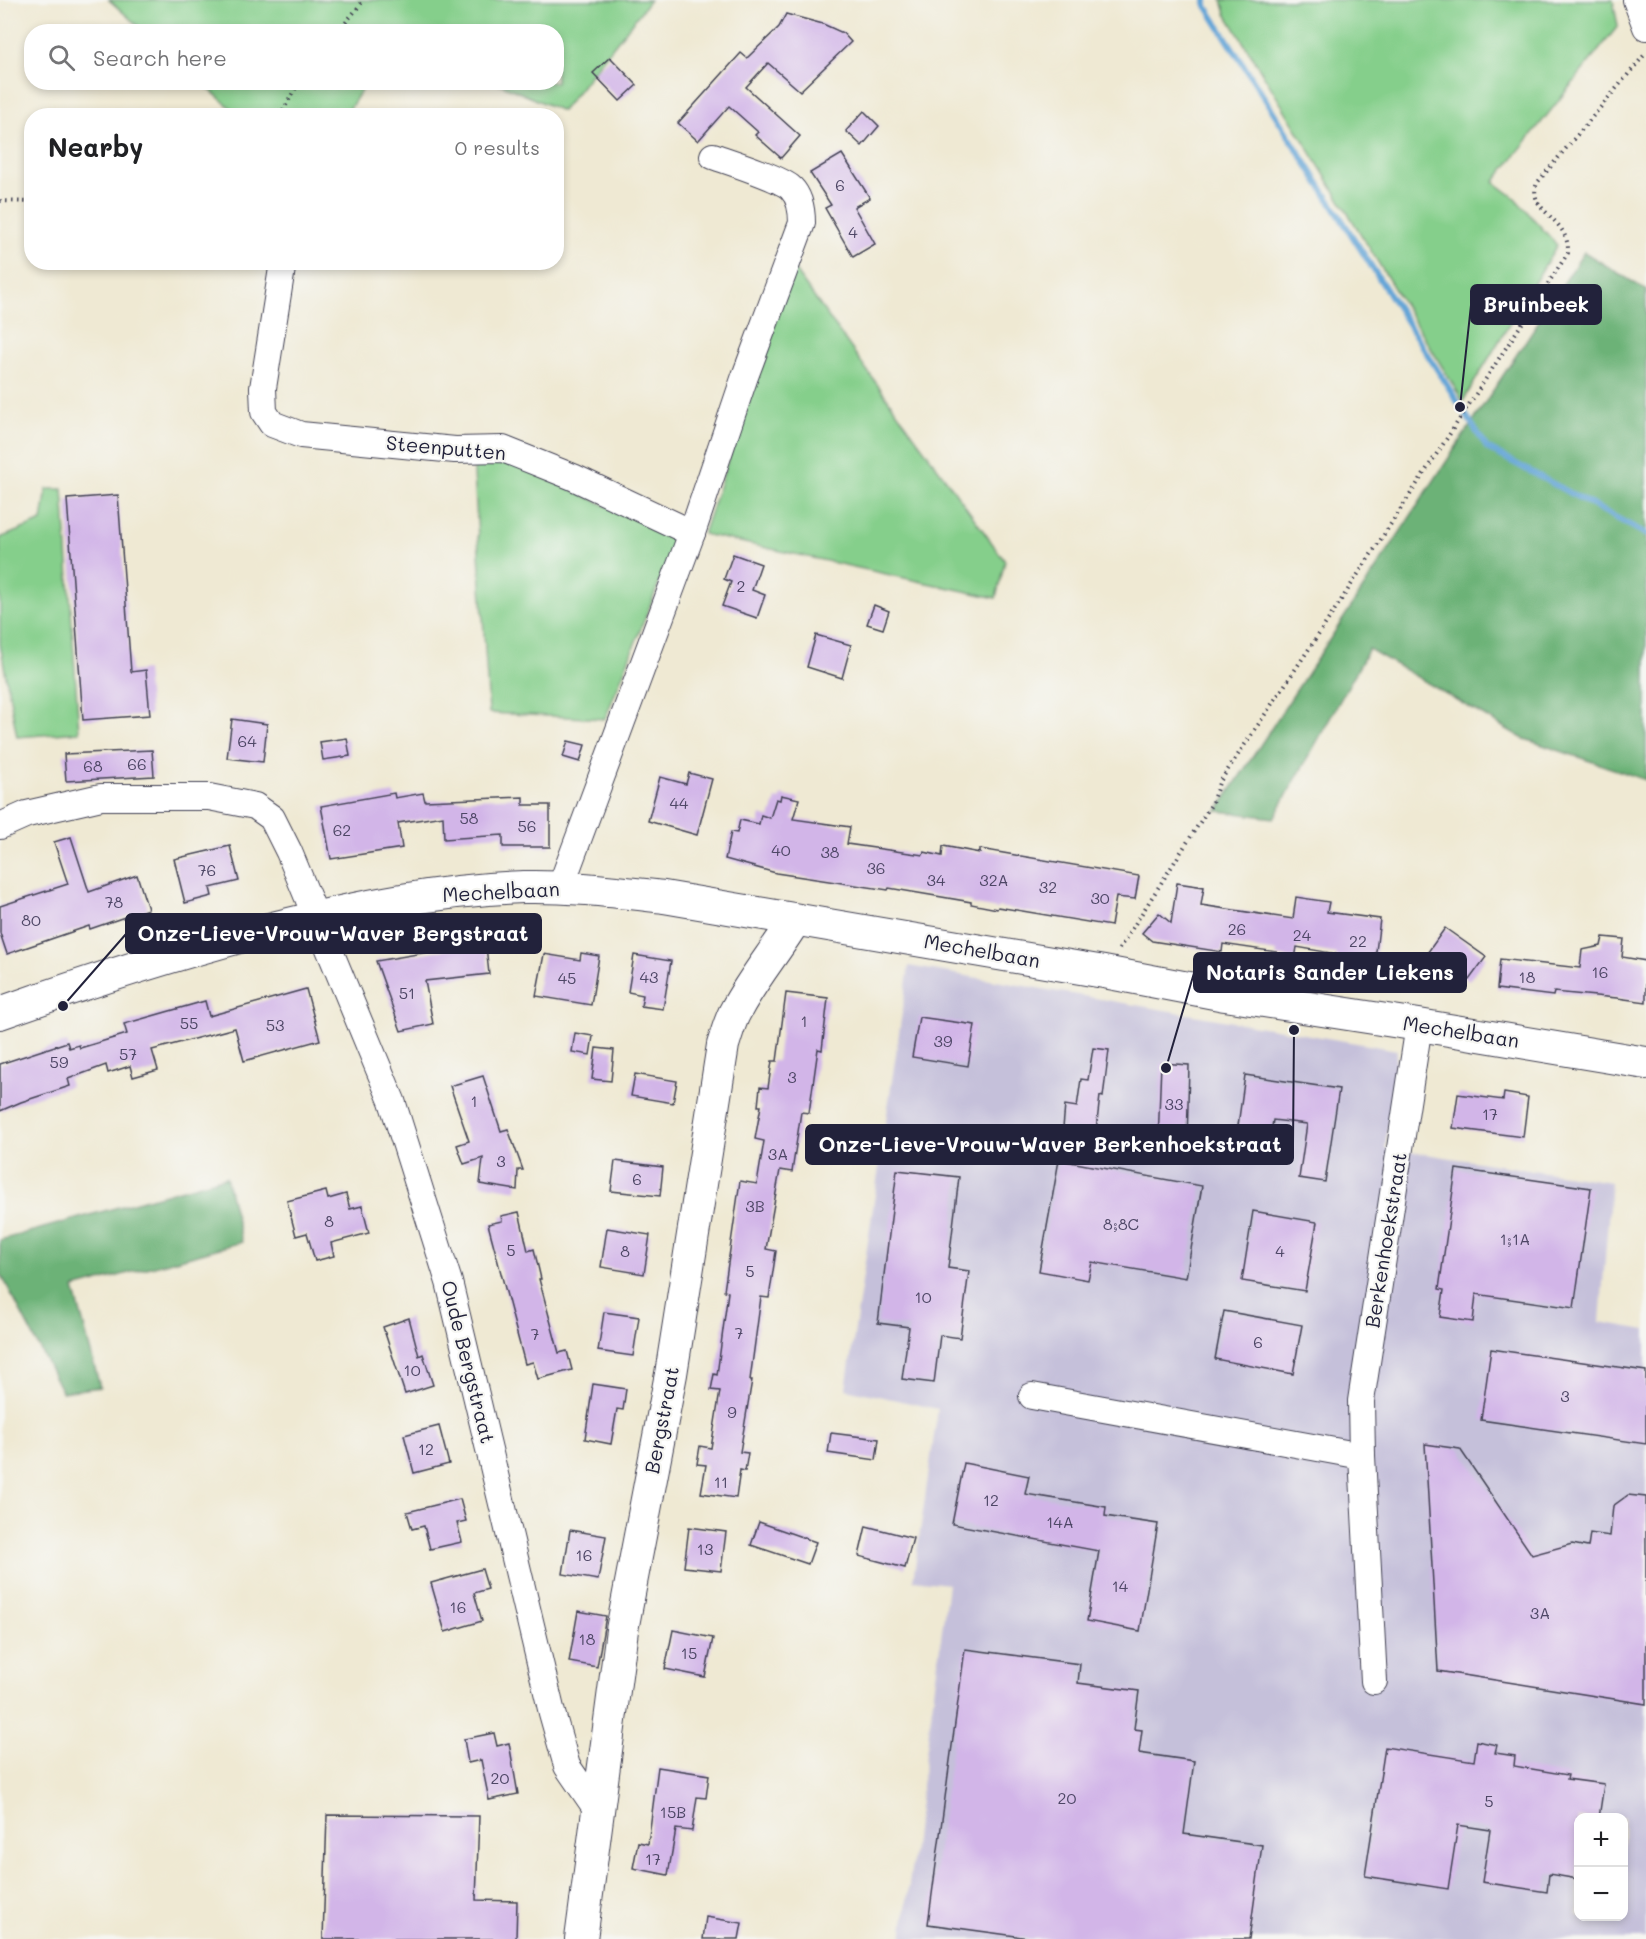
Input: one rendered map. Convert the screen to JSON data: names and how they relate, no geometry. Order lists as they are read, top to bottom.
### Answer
{
  "streets": {
    "street": [
      "Steenputten",
      "Mechelbaan",
      "Berkenhoekstraat",
      "Oude Bergstraat",
      "Bergstraat"
    ]
  },
  "crossings": [
    ["Mechelbaan", "Berkenhoekstraat"],
    ["Mechelbaan", "Oude Bergstraat"],
    ["Mechelbaan", "Bergstraat"],
    ["Oude Bergstraat", "Bergstraat"]
  ],
  "places": [
    "Bruinbeek",
    "Onze-Lieve-Vrouw-Waver Bergstraat",
    "Onze-Lieve-Vrouw-Waver Berkenhoekstraat",
    "Notaris Sander Liekens"
  ],
  "house_numbers": [
    "6",
    "4",
    "2",
    "64",
    "66",
    "68",
    "44",
    "58",
    "56",
    "62",
    "40",
    "38",
    "36",
    "76",
    "34",
    "32A",
    "32",
    "30",
    "78",
    "80",
    "26",
    "24",
    "22",
    "16",
    "43",
    "18",
    "45",
    "51",
    "1",
    "55",
    "53",
    "39",
    "57",
    "59",
    "3",
    "1",
    "33",
    "17",
    "3A",
    "3",
    "6",
    "3B",
    "8",
    "8;8C",
    "1;1A",
    "5",
    "8",
    "4",
    "5",
    "10",
    "7",
    "7",
    "6",
    "10",
    "3",
    "9",
    "12",
    "11",
    "12",
    "14A",
    "13",
    "16",
    "14",
    "16",
    "3A",
    "18",
    "15",
    "20",
    "20",
    "5",
    "15B",
    "17"
  ],
  "page": {
    "search": "Search here",
    "heading": ["Nearby", "0 results"],
    "map_buttons": ["+", "−"]
  }
}
